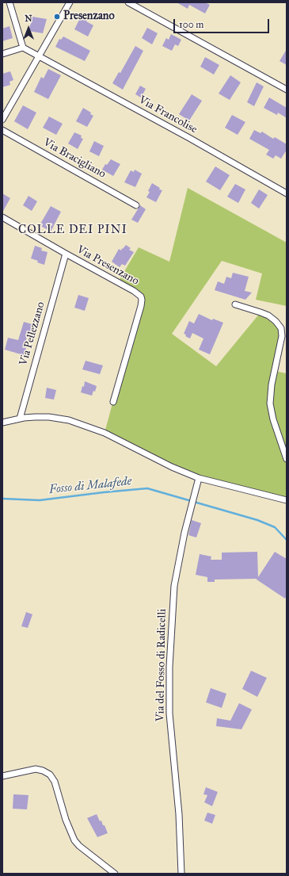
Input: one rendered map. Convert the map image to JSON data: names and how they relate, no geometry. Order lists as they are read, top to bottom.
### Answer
{
  "streets": {
    "street": [
      "Via Francolise",
      "Via Bracigliano",
      "Via Presenzano",
      "Via Pellezzano",
      "Via del Fosso di Radicelli"
    ]
  },
  "crossings": [
    ["Via Presenzano", "Via Pellezzano"]
  ],
  "districts": ["COLLE DEI PINI"],
  "water": ["Fosso di Malafede"],
  "places": ["Presenzano"],
  "scale_bar": "100 m",
  "north": "top"
}
